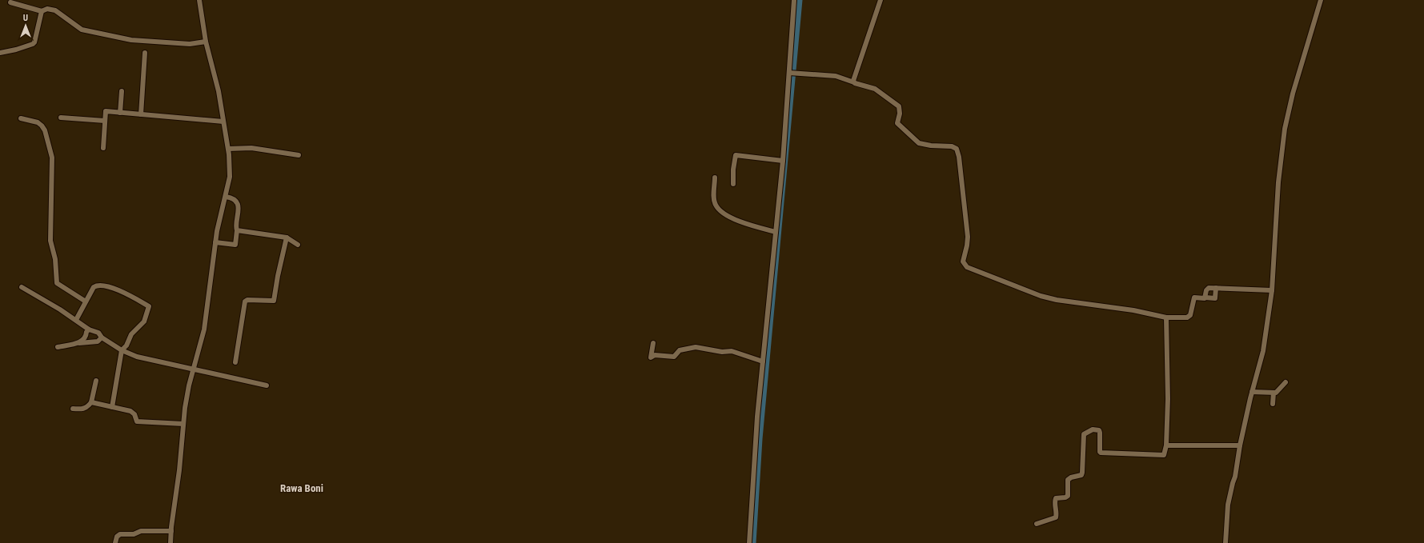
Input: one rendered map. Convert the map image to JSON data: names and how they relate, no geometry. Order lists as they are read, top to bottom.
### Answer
{
  "districts": ["Rawa Boni"],
  "north": "top"
}
